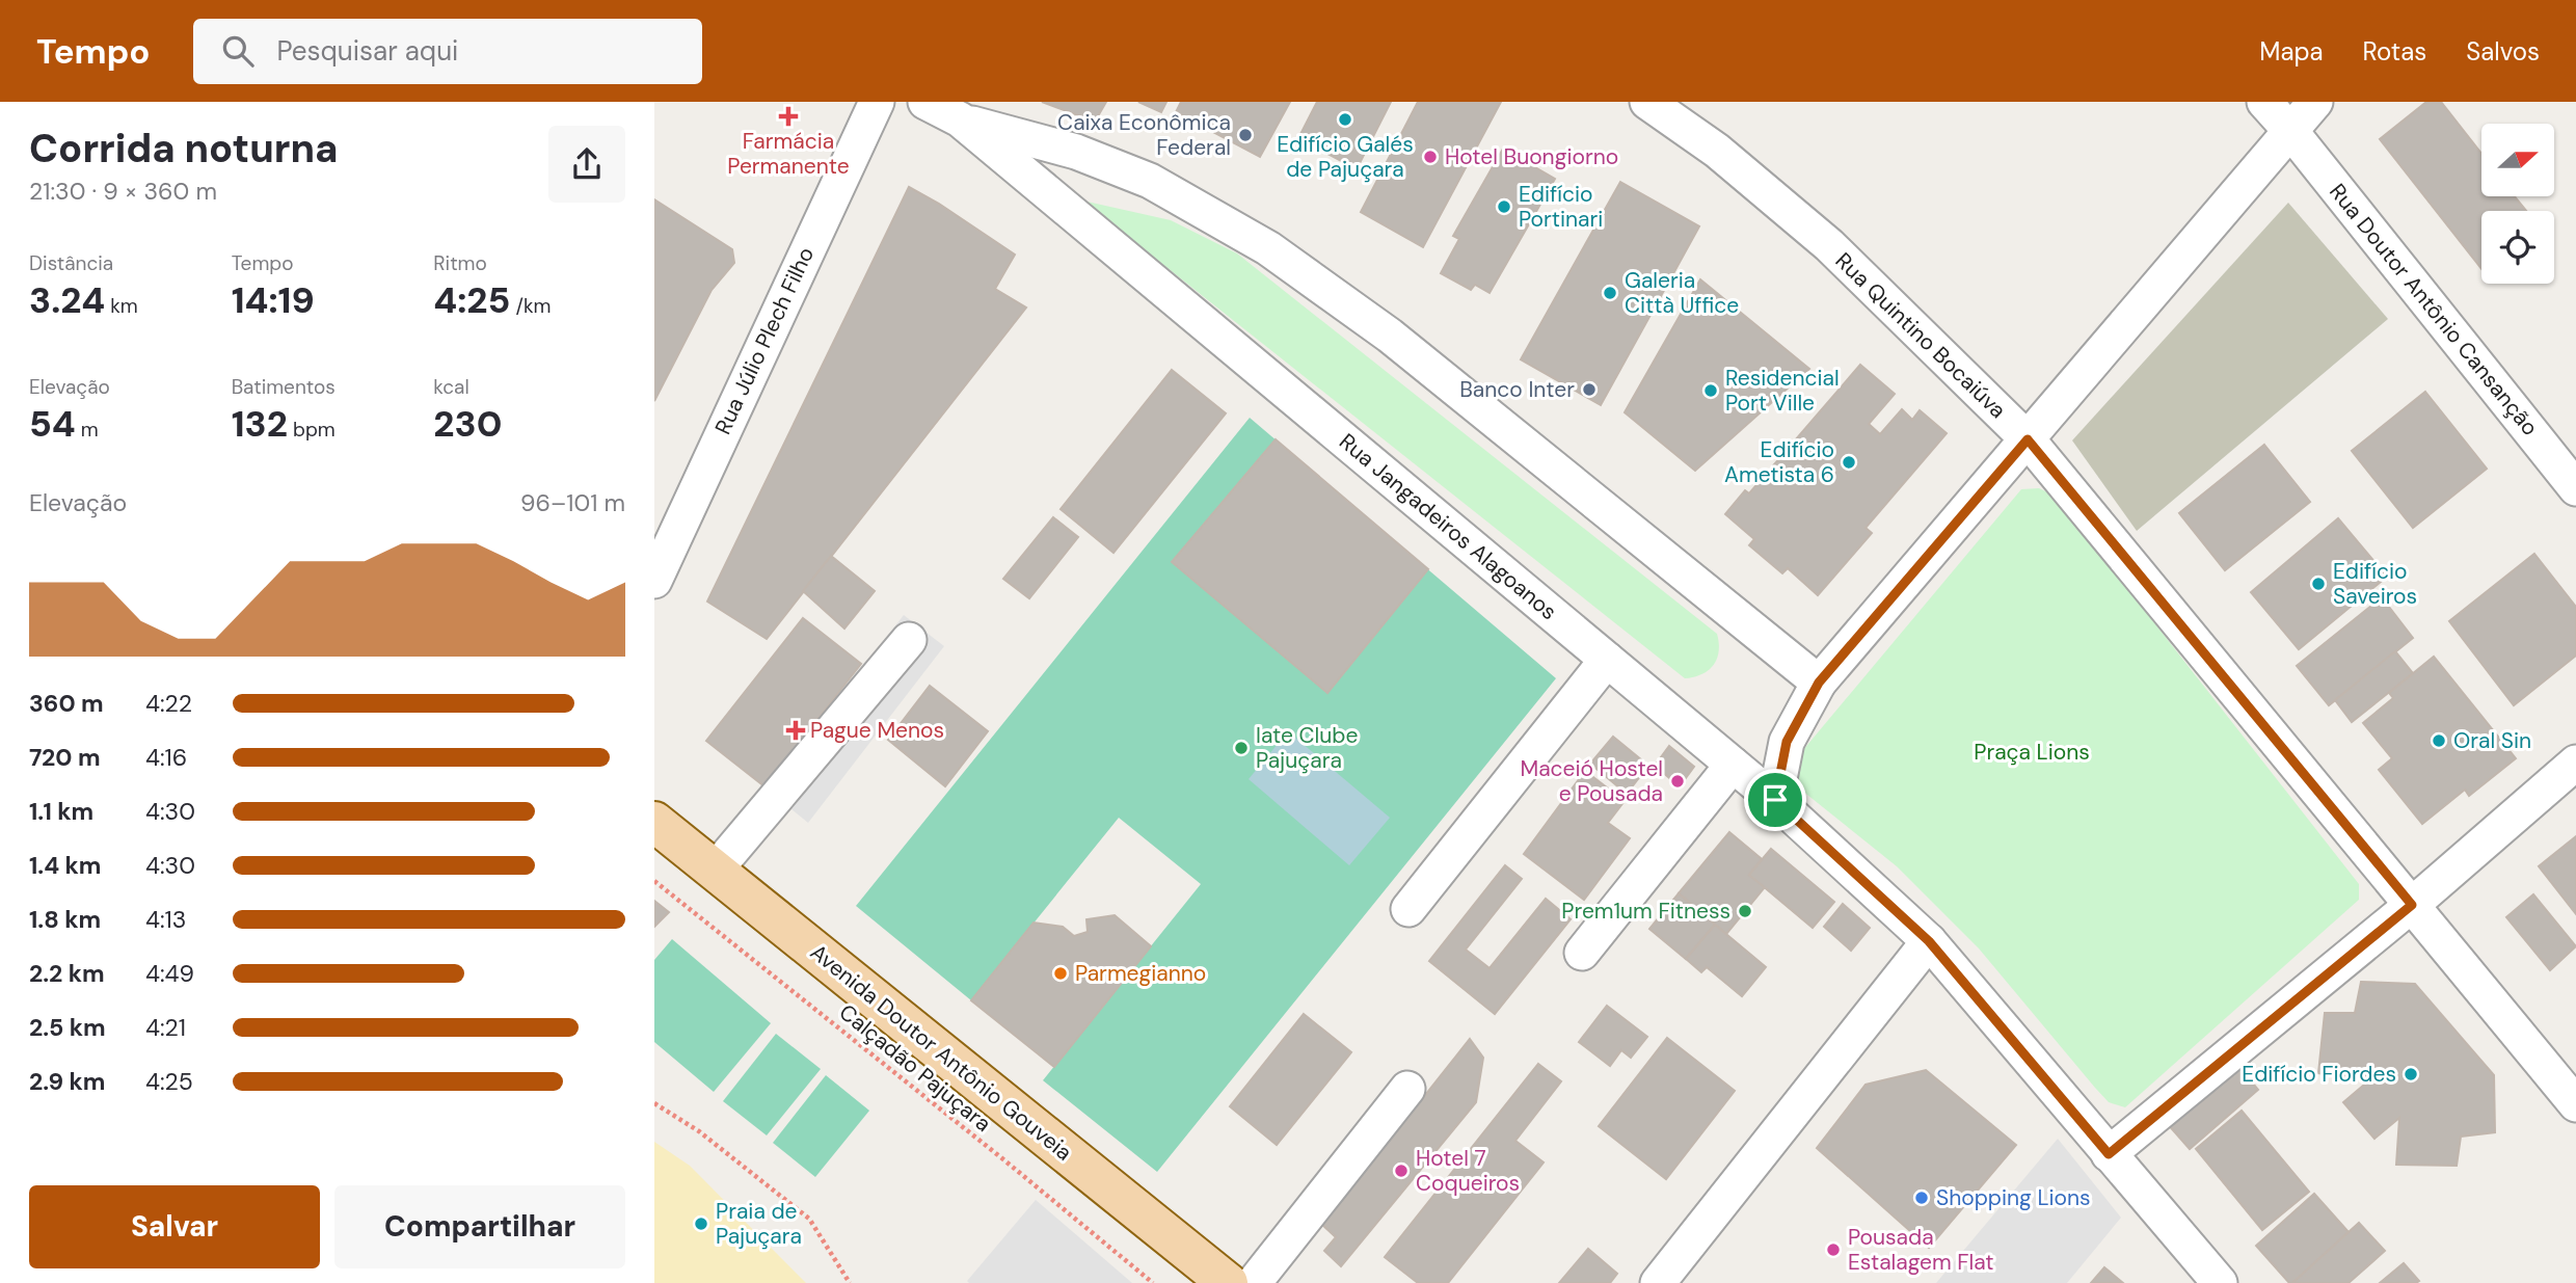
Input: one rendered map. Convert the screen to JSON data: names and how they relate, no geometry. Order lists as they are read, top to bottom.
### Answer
{
  "streets": {
    "main road": ["Avenida Doutor Antônio Gouveia"],
    "street": [
      "Rua Doutor Antônio Cansanção",
      "Rua Quintino Bocaiúva",
      "Rua Júlio Plech Filho",
      "Rua Jangadeiros Alagoanos"
    ],
    "path": ["Calçadão Pajuçara"]
  },
  "parks": ["Praça Lions"],
  "places": {
    "health": ["Farmácia Permanente", "Pague Menos"],
    "other": [
      "Edifício Galés de Pajuçara",
      "Caixa Econômica Federal",
      "Hotel Buongiorno",
      "Edifício Portinari",
      "Galeria Città Uffice",
      "Banco Inter",
      "Residencial Port Ville",
      "Edifício Ametista 6",
      "Edifício Saveiros",
      "Oral Sin",
      "Iate Clube Pajuçara",
      "Maceió Hostel e Pousada",
      "Prem1um Fitness",
      "Parmegianno",
      "Edifício Fiordes",
      "Hotel 7 Coqueiros",
      "Shopping Lions",
      "Praia de Pajuçara",
      "Pousada Estalagem Flat"
    ]
  },
  "north": "right",
  "page": {
    "header": "Tempo",
    "search": "Pesquisar aqui",
    "nav": ["Mapa", "Rotas", "Salvos"],
    "heading": ["Corrida noturna", "21:30 · 9 × 360 m"],
    "stats": [
      ["Distância", "3.24 km"],
      ["Tempo", "14:19"],
      ["Ritmo", "4:25 /km"],
      ["Elevação", "54 m"],
      ["Batimentos", "132 bpm"],
      ["kcal", "230"]
    ],
    "chart": ["Elevação", "96–101 m"],
    "list": [
      {
        "name": "360 m",
        "note": "4:22"
      },
      {
        "name": "720 m",
        "note": "4:16"
      },
      {
        "name": "1.1 km",
        "note": "4:30"
      },
      {
        "name": "1.4 km",
        "note": "4:30"
      },
      {
        "name": "1.8 km",
        "note": "4:13"
      },
      {
        "name": "2.2 km",
        "note": "4:49"
      },
      {
        "name": "2.5 km",
        "note": "4:21"
      },
      {
        "name": "2.9 km",
        "note": "4:25"
      }
    ],
    "buttons": ["Salvar", "Compartilhar"]
  }
}
